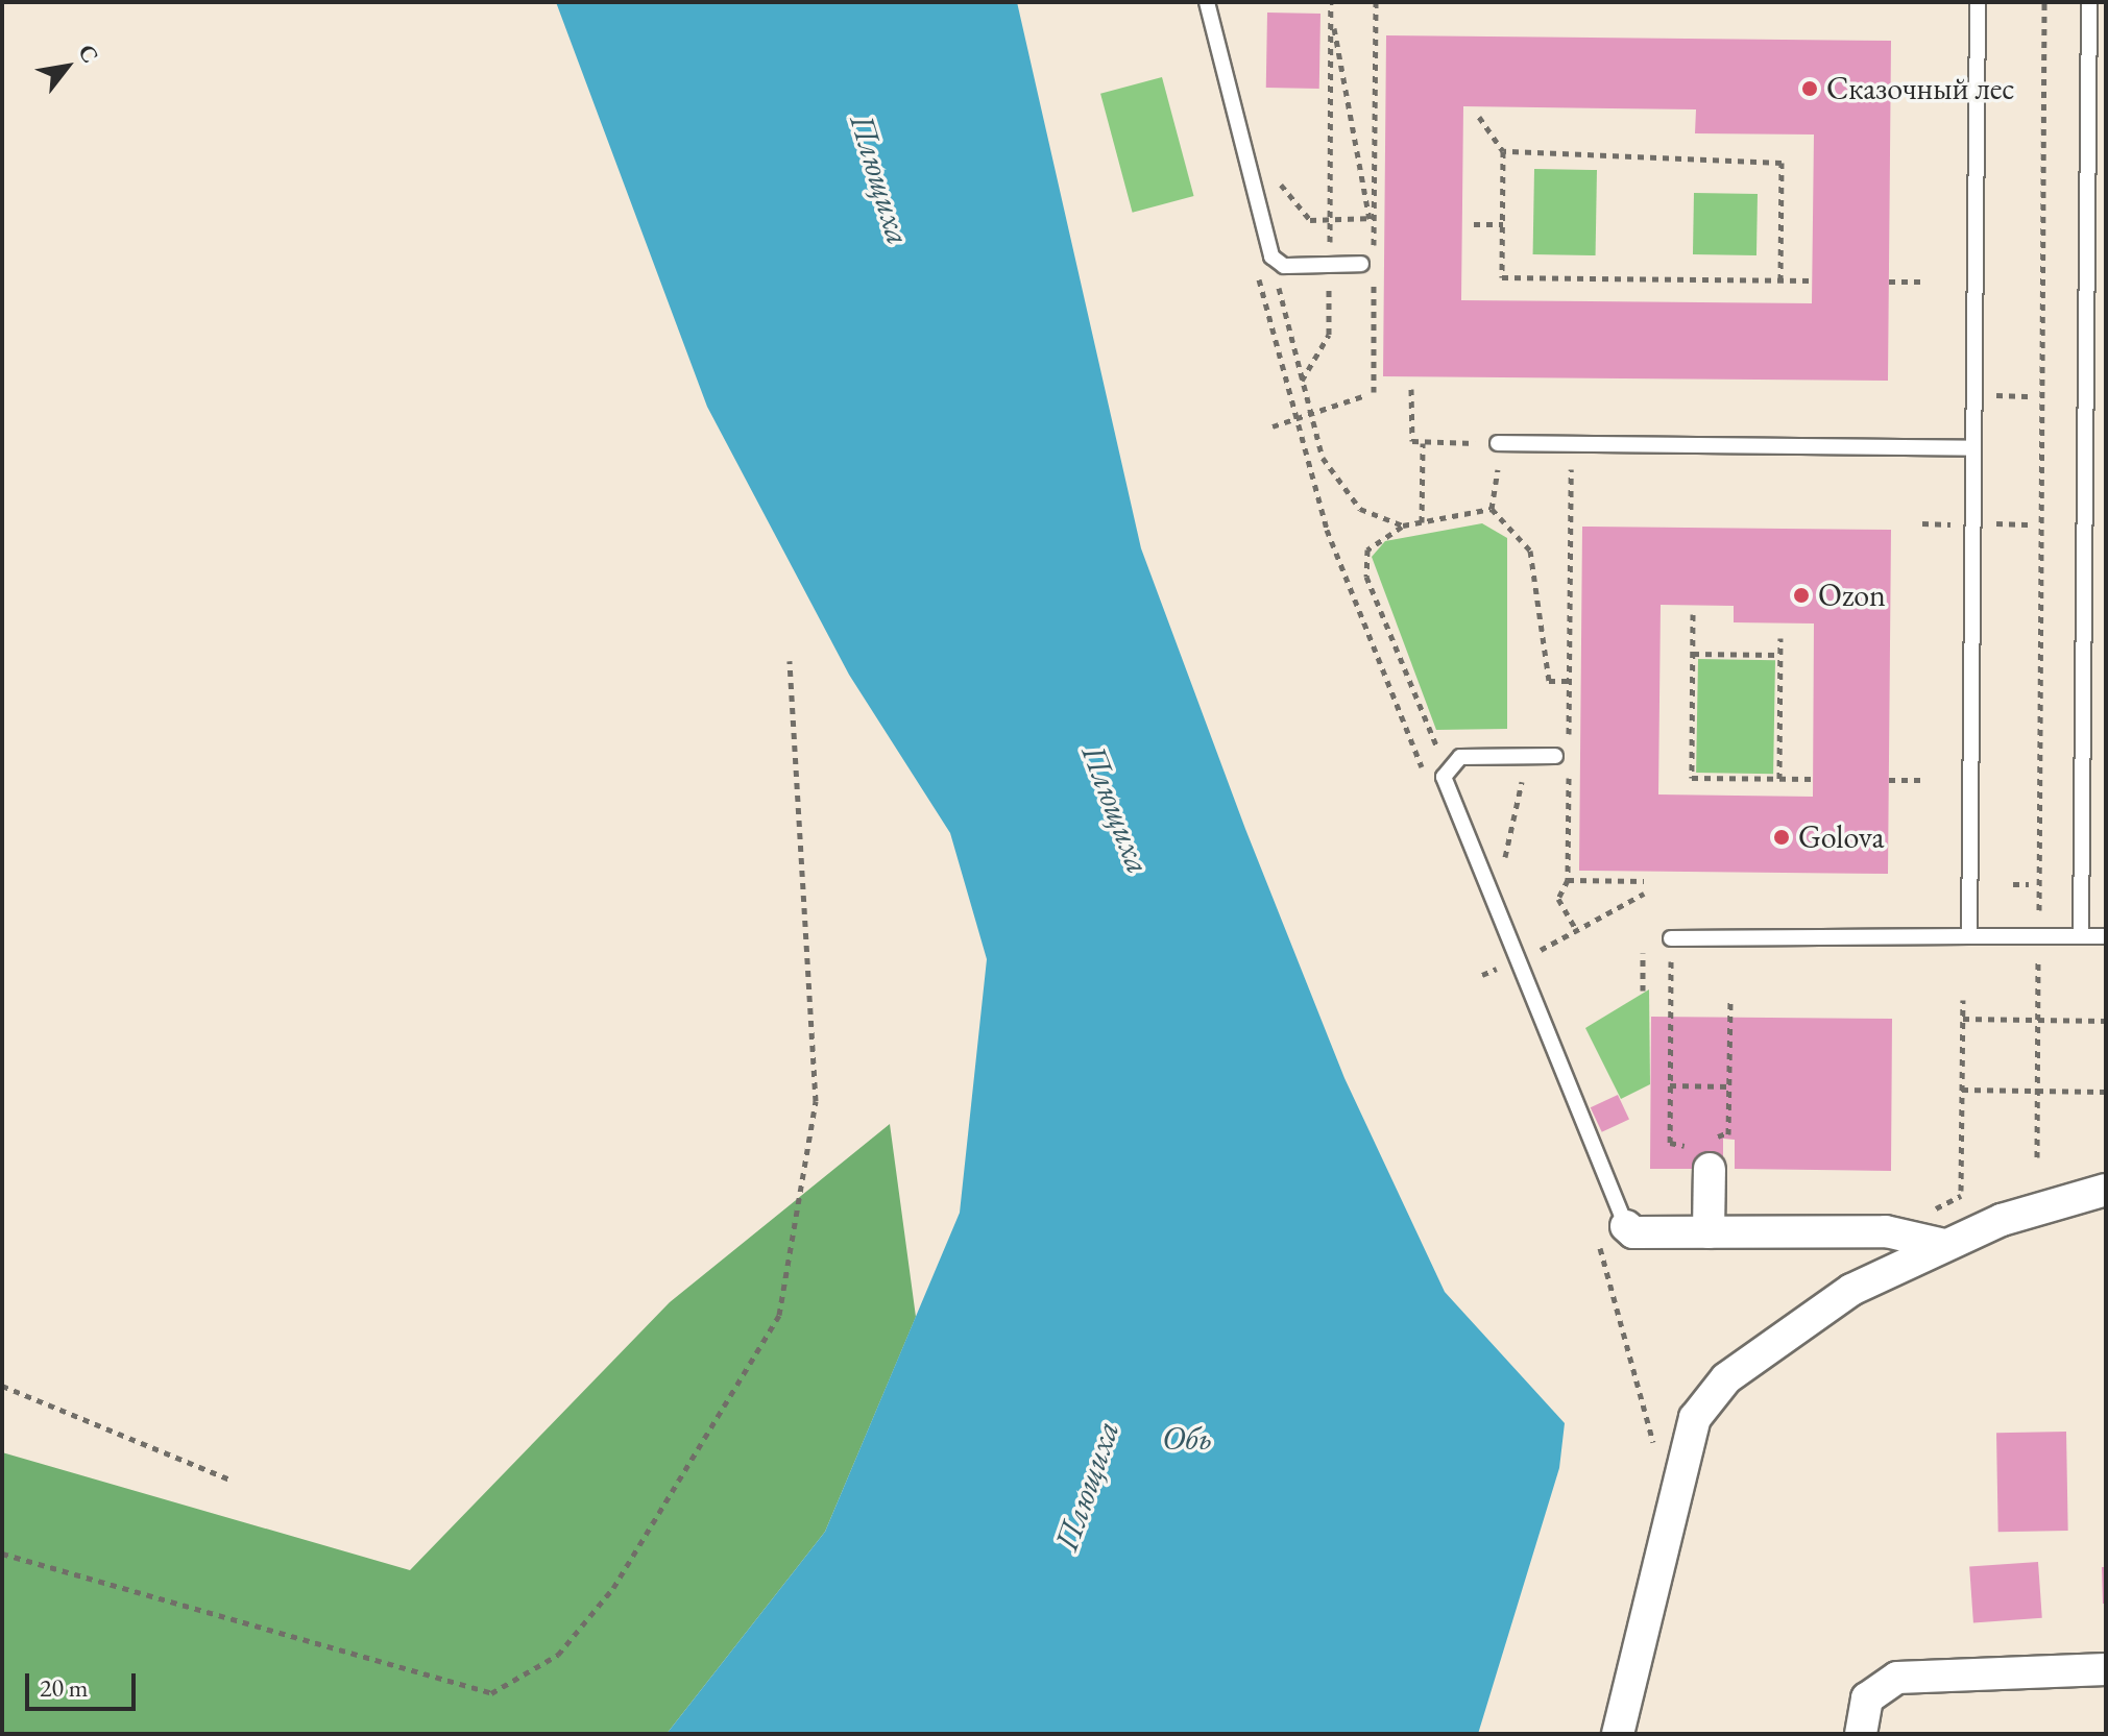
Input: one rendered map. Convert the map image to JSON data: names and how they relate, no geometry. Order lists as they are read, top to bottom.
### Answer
{
  "water": ["Плющиха", "Обь"],
  "places": ["Сказочный лес", "Ozon", "Golova"],
  "scale_bar": "20 m",
  "north": "top right"
}
